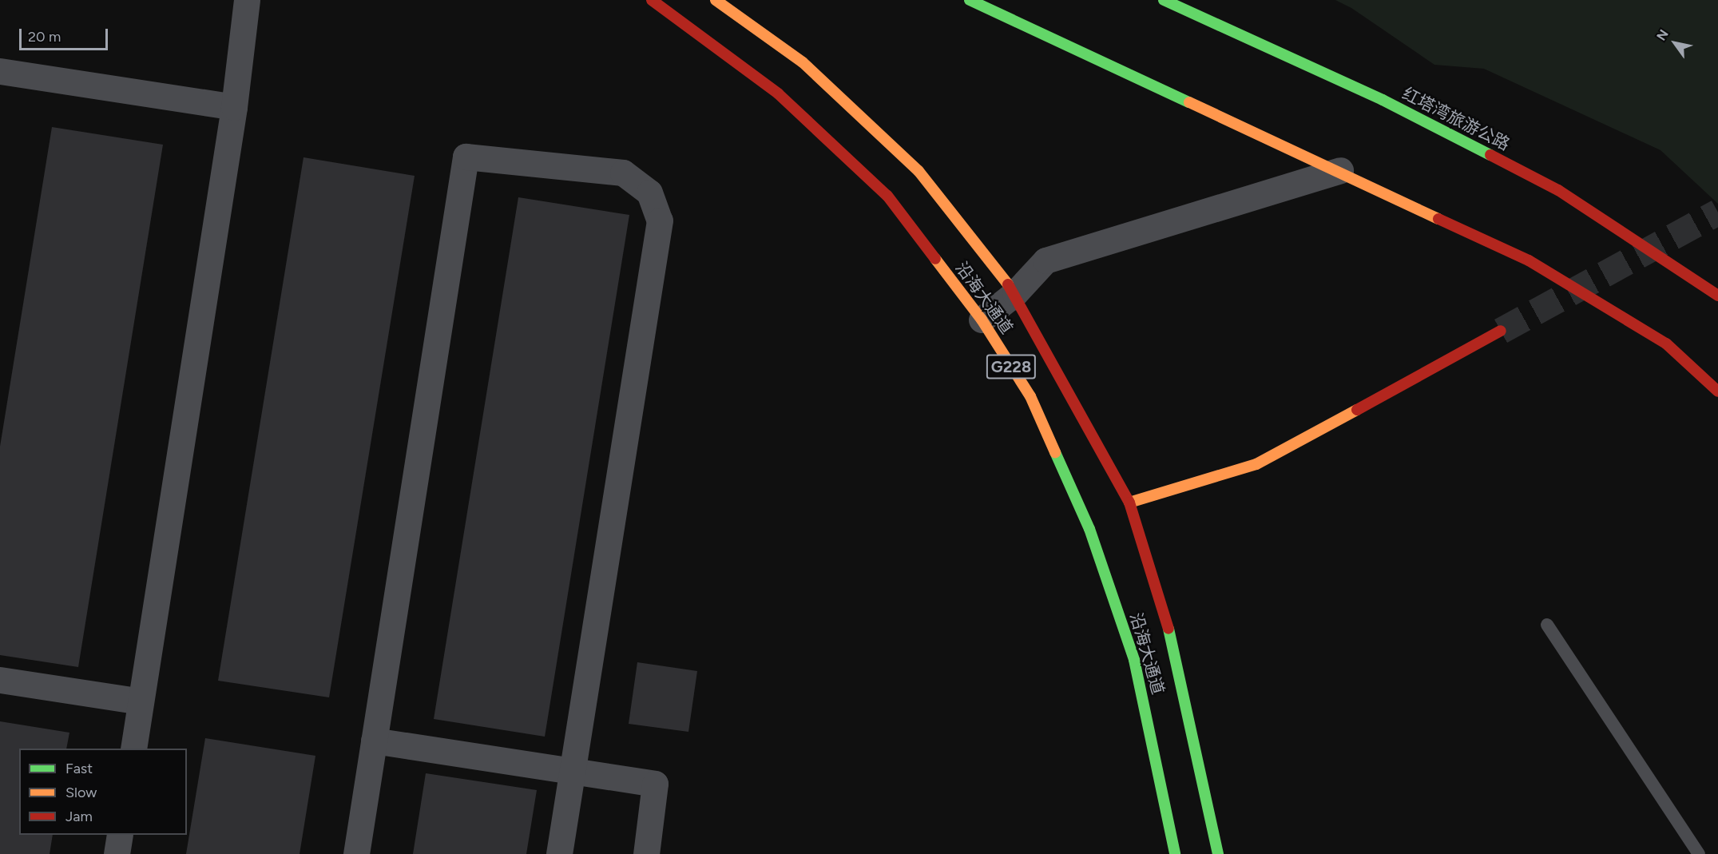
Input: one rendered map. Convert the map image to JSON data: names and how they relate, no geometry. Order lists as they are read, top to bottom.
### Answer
{
  "streets": {
    "main road": ["红塔湾旅游公路", "沿海大通道", "G228"]
  },
  "legend": ["Fast", "Slow", "Jam"],
  "scale_bar": "20 m",
  "north": "top left"
}
